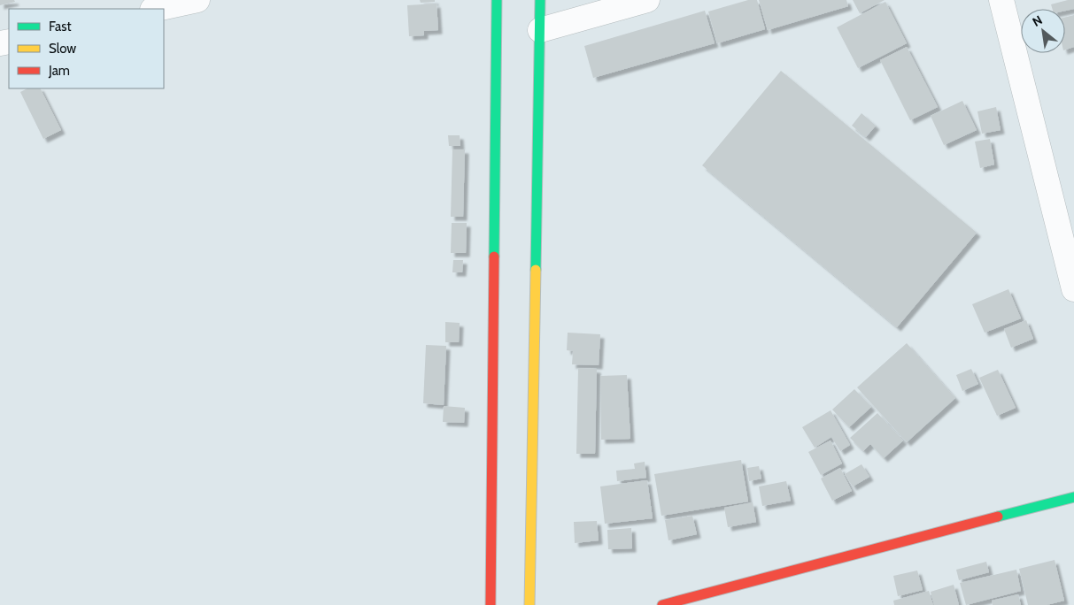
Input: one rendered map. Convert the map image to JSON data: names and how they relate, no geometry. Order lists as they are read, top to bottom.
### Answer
{
  "legend": ["Fast", "Slow", "Jam"],
  "north": "top left"
}
